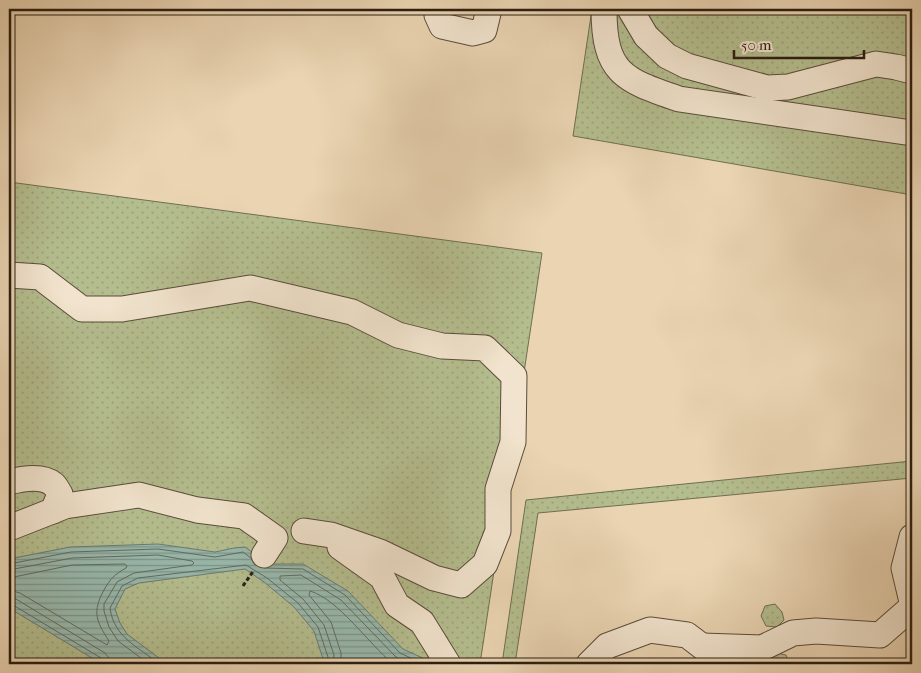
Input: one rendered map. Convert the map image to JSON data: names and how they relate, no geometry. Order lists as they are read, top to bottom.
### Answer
{
  "scale_bar": "50 m"
}
